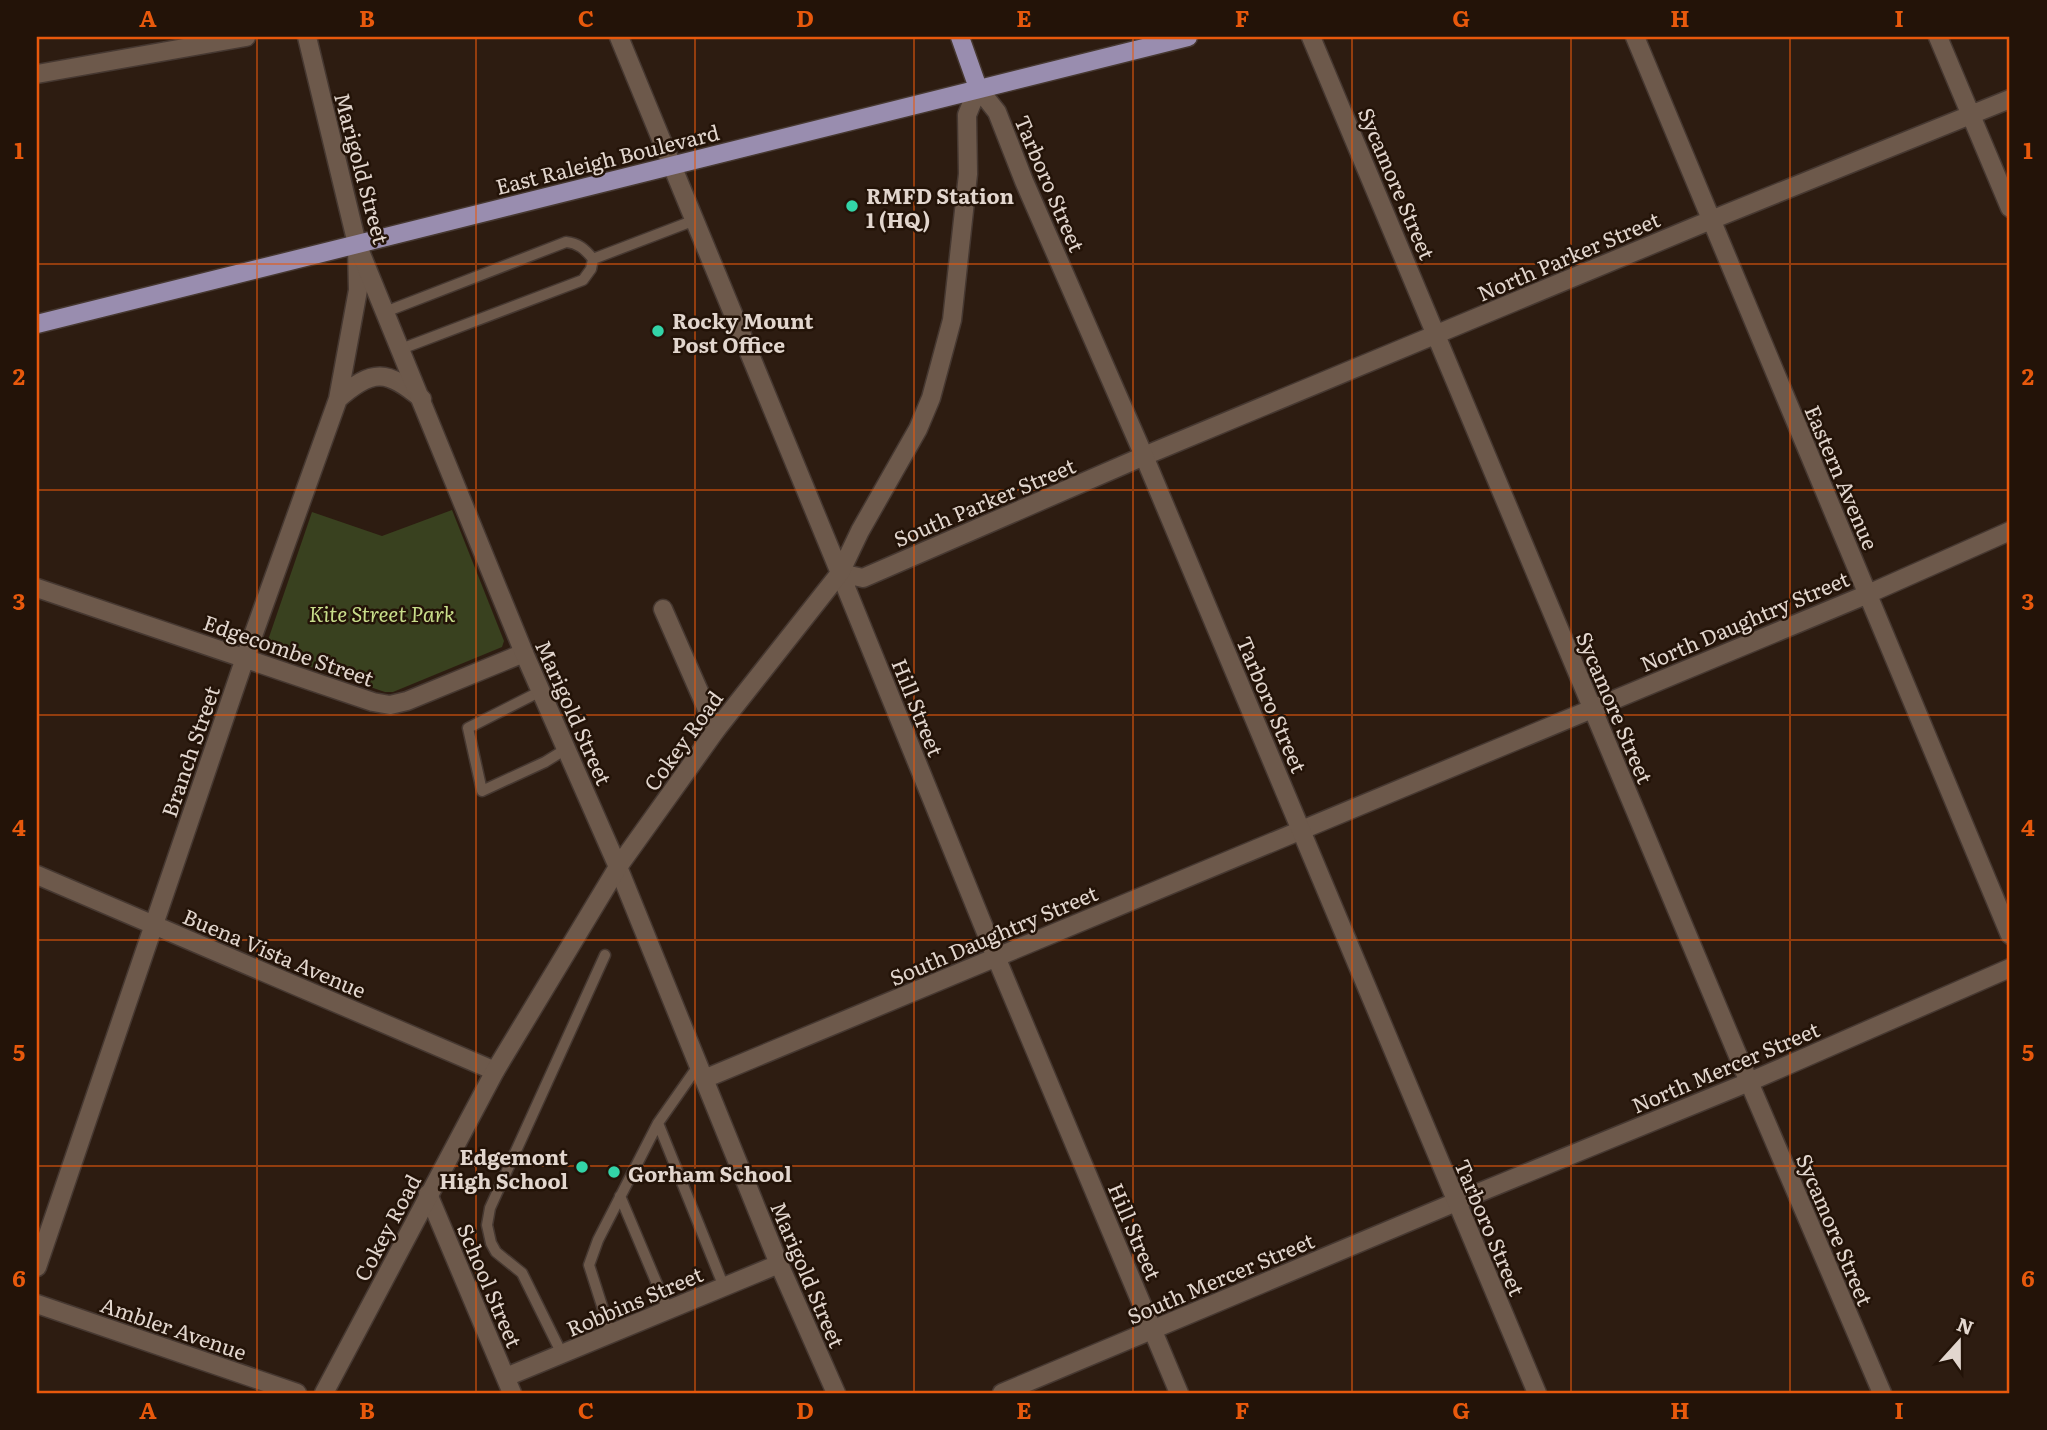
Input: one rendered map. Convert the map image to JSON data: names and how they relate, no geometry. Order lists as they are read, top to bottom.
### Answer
{
  "streets": {
    "main road": ["East Raleigh Boulevard", "Tarboro Street"],
    "street": [
      "Marigold Street",
      "Sycamore Street",
      "North Parker Street",
      "Eastern Avenue",
      "South Parker Street",
      "North Daughtry Street",
      "Edgecombe Street",
      "Hill Street",
      "Cokey Road",
      "Branch Street",
      "South Daughtry Street",
      "Buena Vista Avenue",
      "North Mercer Street",
      "South Mercer Street",
      "School Street",
      "Robbins Street",
      "Ambler Avenue"
    ]
  },
  "crossings": [
    ["East Raleigh Boulevard", "Marigold Street"],
    ["East Raleigh Boulevard", "Tarboro Street"],
    ["East Raleigh Boulevard", "Hill Street"],
    ["East Raleigh Boulevard", "Cokey Road"],
    ["East Raleigh Boulevard", "Branch Street"],
    ["Marigold Street", "Edgecombe Street"],
    ["Marigold Street", "Cokey Road"],
    ["Marigold Street", "Branch Street"],
    ["Marigold Street", "South Daughtry Street"],
    ["Marigold Street", "Robbins Street"],
    ["Tarboro Street", "North Parker Street"],
    ["Tarboro Street", "South Parker Street"],
    ["Tarboro Street", "North Daughtry Street"],
    ["Tarboro Street", "Cokey Road"],
    ["Tarboro Street", "South Daughtry Street"],
    ["Tarboro Street", "North Mercer Street"],
    ["Tarboro Street", "South Mercer Street"],
    ["Sycamore Street", "North Parker Street"],
    ["Sycamore Street", "North Daughtry Street"],
    ["Sycamore Street", "North Mercer Street"],
    ["North Parker Street", "Eastern Avenue"],
    ["North Parker Street", "South Parker Street"],
    ["Eastern Avenue", "North Daughtry Street"],
    ["South Parker Street", "Hill Street"],
    ["South Parker Street", "Cokey Road"],
    ["North Daughtry Street", "South Daughtry Street"],
    ["Edgecombe Street", "Branch Street"],
    ["Hill Street", "Cokey Road"],
    ["Hill Street", "South Daughtry Street"],
    ["Hill Street", "South Mercer Street"],
    ["Cokey Road", "Buena Vista Avenue"],
    ["Cokey Road", "School Street"],
    ["Branch Street", "Buena Vista Avenue"],
    ["North Mercer Street", "South Mercer Street"],
    ["School Street", "Robbins Street"]
  ],
  "parks": ["Kite Street Park"],
  "places": [
    "RMFD Station 1 (HQ)",
    "Rocky Mount Post Office",
    "Edgemont High School",
    "Gorham School"
  ],
  "north": "top",
  "grid": {
    "columns": [
      "A",
      "B",
      "C",
      "D",
      "E",
      "F",
      "G",
      "H",
      "I"
    ],
    "rows": [
      "1",
      "2",
      "3",
      "4",
      "5",
      "6"
    ]
  }
}
